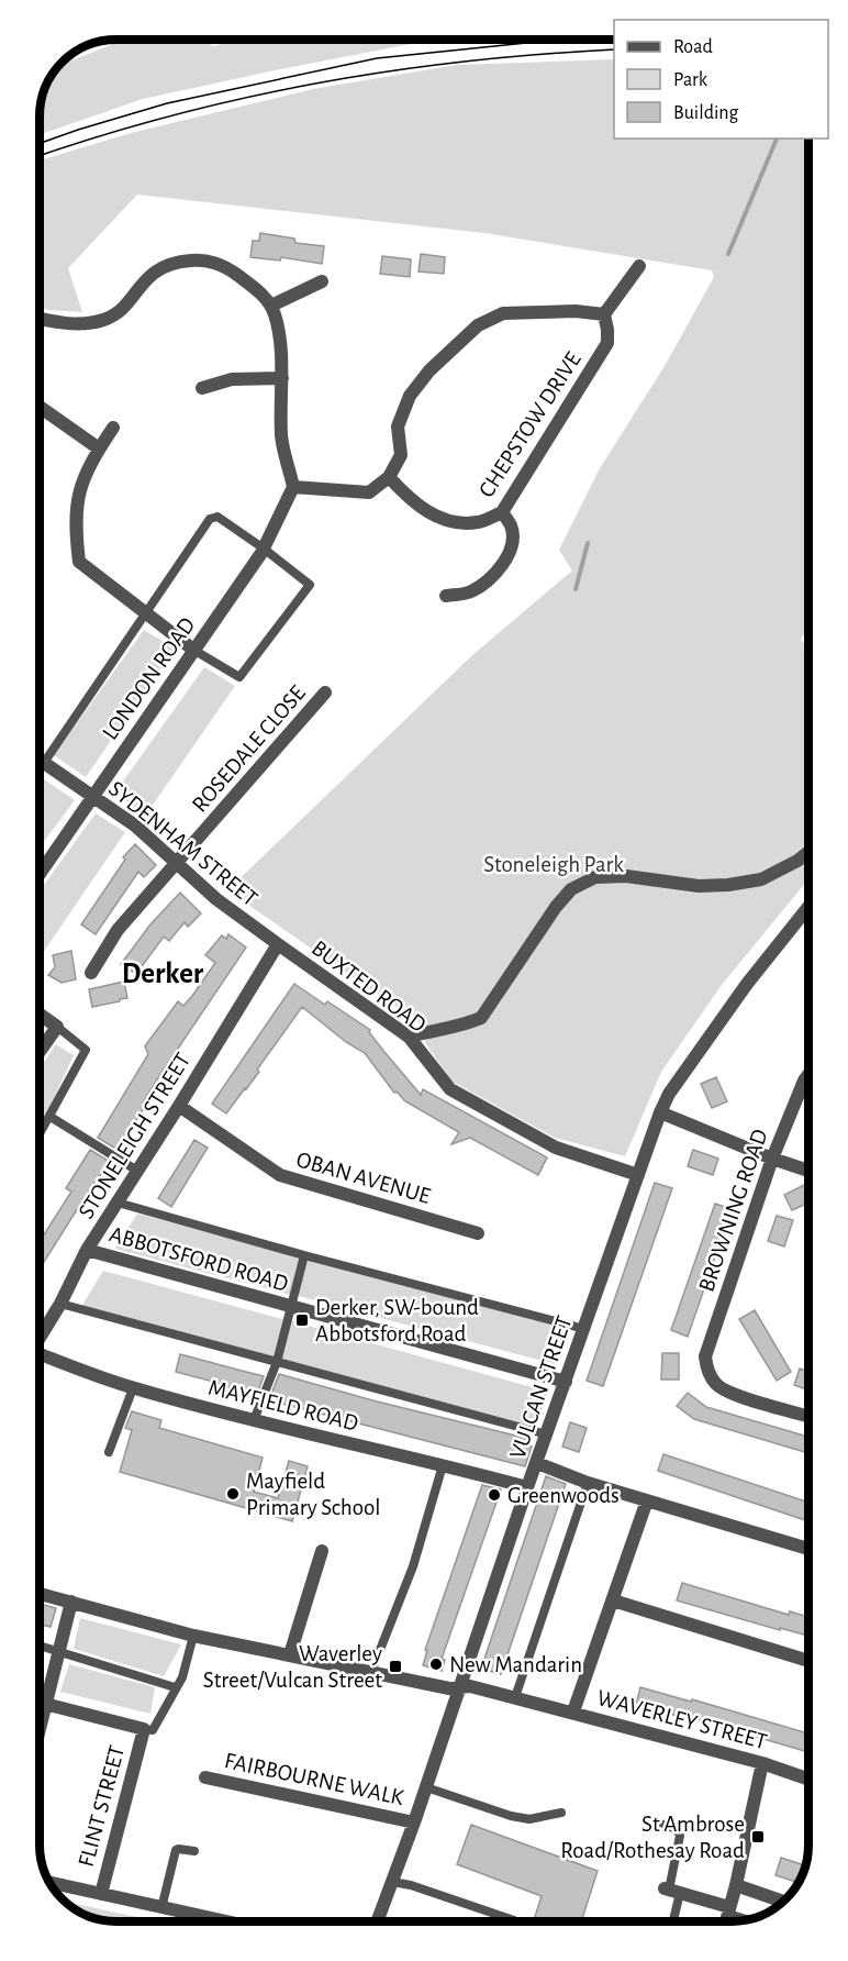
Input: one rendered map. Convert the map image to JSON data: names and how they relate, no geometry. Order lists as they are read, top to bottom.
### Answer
{
  "streets": {
    "street": [
      "CHEPSTOW DRIVE",
      "LONDON ROAD",
      "ROSEDALE CLOSE",
      "SYDENHAM STREET",
      "BUXTED ROAD",
      "STONELEIGH STREET",
      "OBAN AVENUE",
      "BROWNING ROAD",
      "ABBOTSFORD ROAD",
      "VULCAN STREET",
      "MAYFIELD ROAD",
      "WAVERLEY STREET",
      "FAIRBOURNE WALK",
      "FLINT STREET"
    ]
  },
  "crossings": [
    ["LONDON ROAD", "SYDENHAM STREET"],
    ["ROSEDALE CLOSE", "SYDENHAM STREET"],
    ["SYDENHAM STREET", "BUXTED ROAD"],
    ["SYDENHAM STREET", "STONELEIGH STREET"],
    ["BUXTED ROAD", "STONELEIGH STREET"],
    ["BUXTED ROAD", "VULCAN STREET"],
    ["STONELEIGH STREET", "OBAN AVENUE"],
    ["STONELEIGH STREET", "ABBOTSFORD ROAD"],
    ["ABBOTSFORD ROAD", "VULCAN STREET"],
    ["VULCAN STREET", "MAYFIELD ROAD"],
    ["VULCAN STREET", "WAVERLEY STREET"],
    ["VULCAN STREET", "FAIRBOURNE WALK"]
  ],
  "districts": ["Derker"],
  "parks": ["Stoneleigh Park"],
  "places": {
    "transit": ["Derker, SW-bound Abbotsford Road", "Waverley Street/Vulcan Street", "St Ambrose Road/Rothesay Road"],
    "other": ["Mayfield Primary School", "Greenwoods", "New Mandarin"]
  },
  "legend": ["Road", "Park", "Building"]
}
